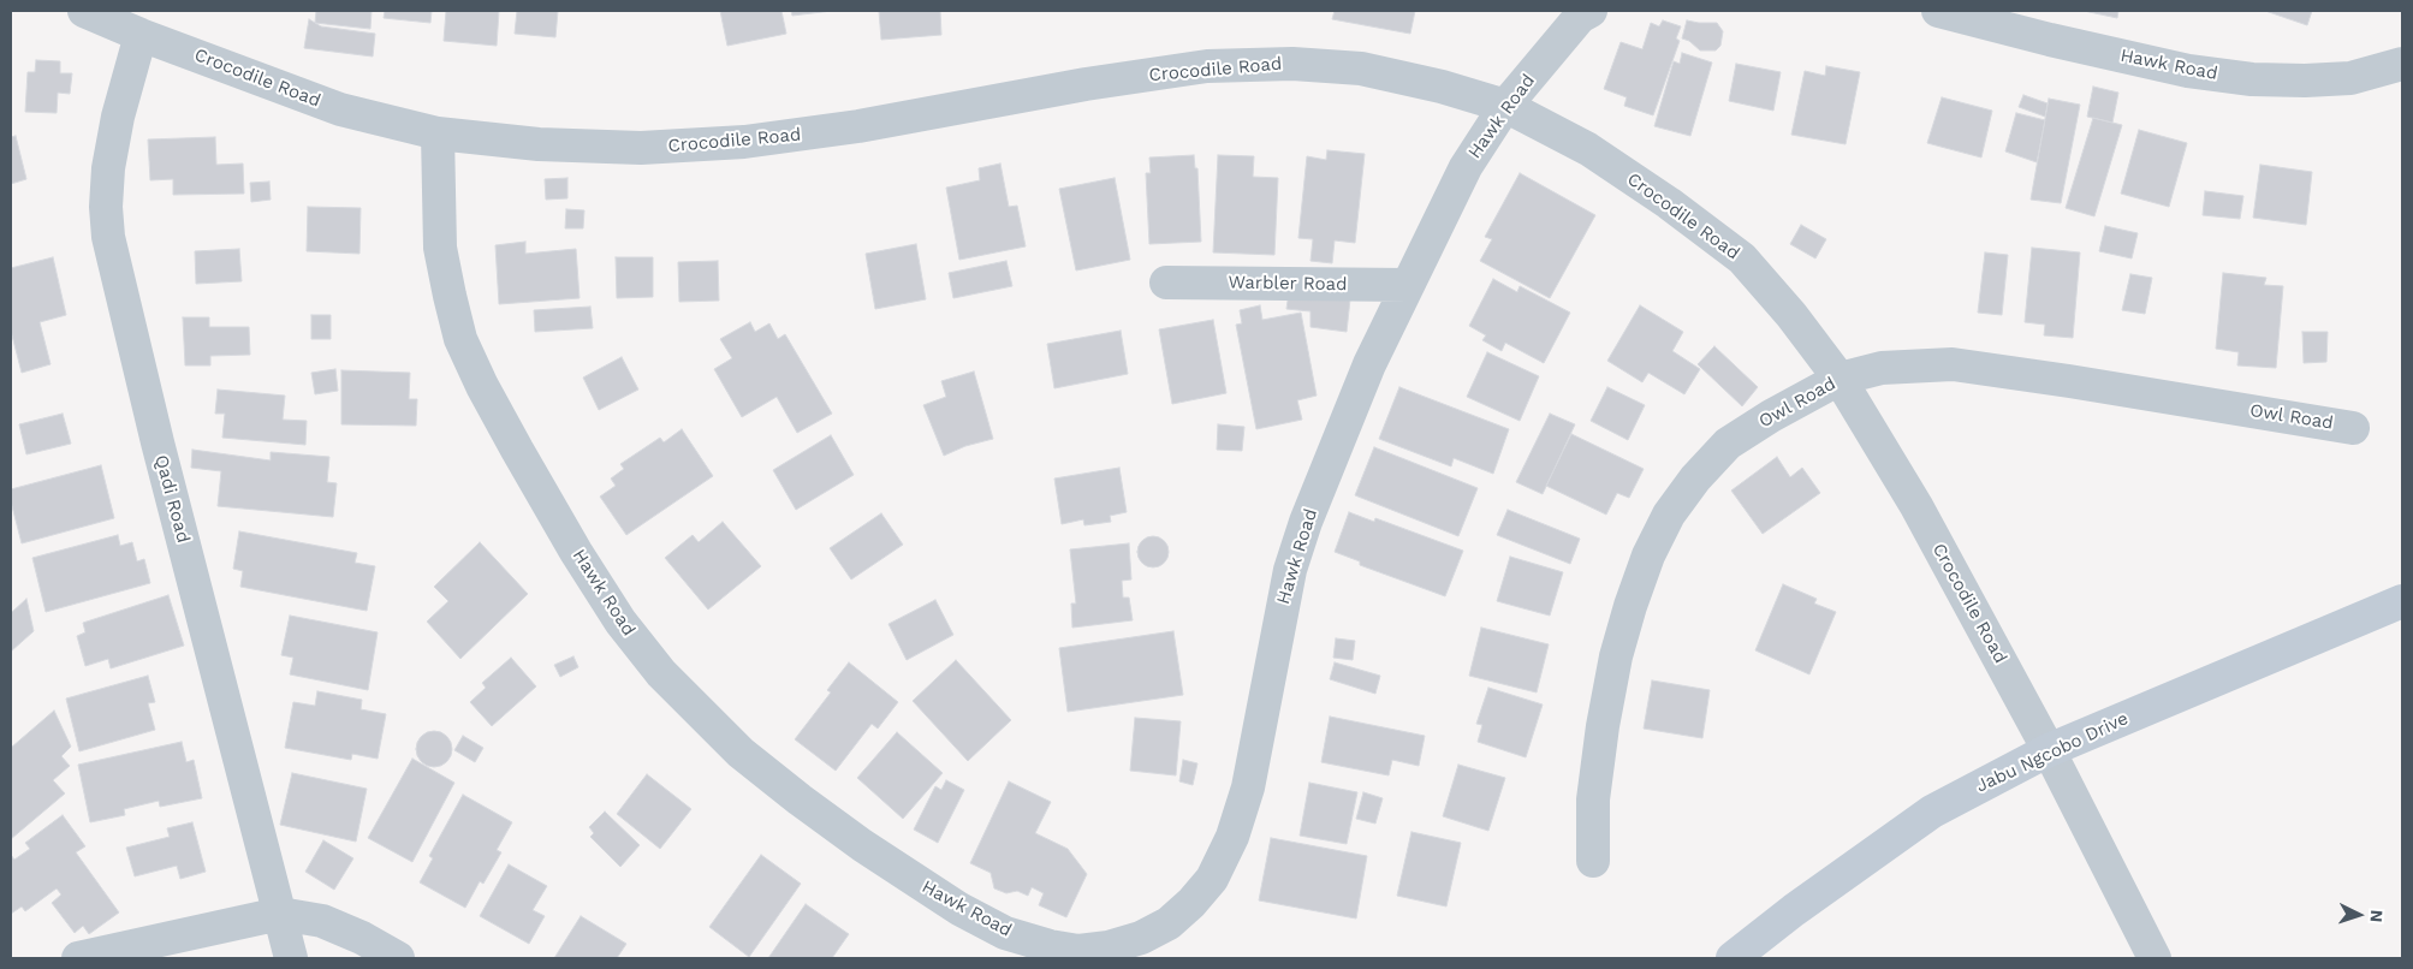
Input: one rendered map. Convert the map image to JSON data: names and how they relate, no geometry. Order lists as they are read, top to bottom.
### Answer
{
  "streets": {
    "main road": ["Jabu Ngcobo Drive"],
    "street": [
      "Hawk Road",
      "Crocodile Road",
      "Warbler Road",
      "Owl Road",
      "Qadi Road"
    ]
  },
  "crossings": [
    ["Hawk Road", "Crocodile Road"],
    ["Hawk Road", "Warbler Road"],
    ["Crocodile Road", "Owl Road"],
    ["Crocodile Road", "Qadi Road"],
    ["Crocodile Road", "Jabu Ngcobo Drive"]
  ],
  "north": "right"
}
